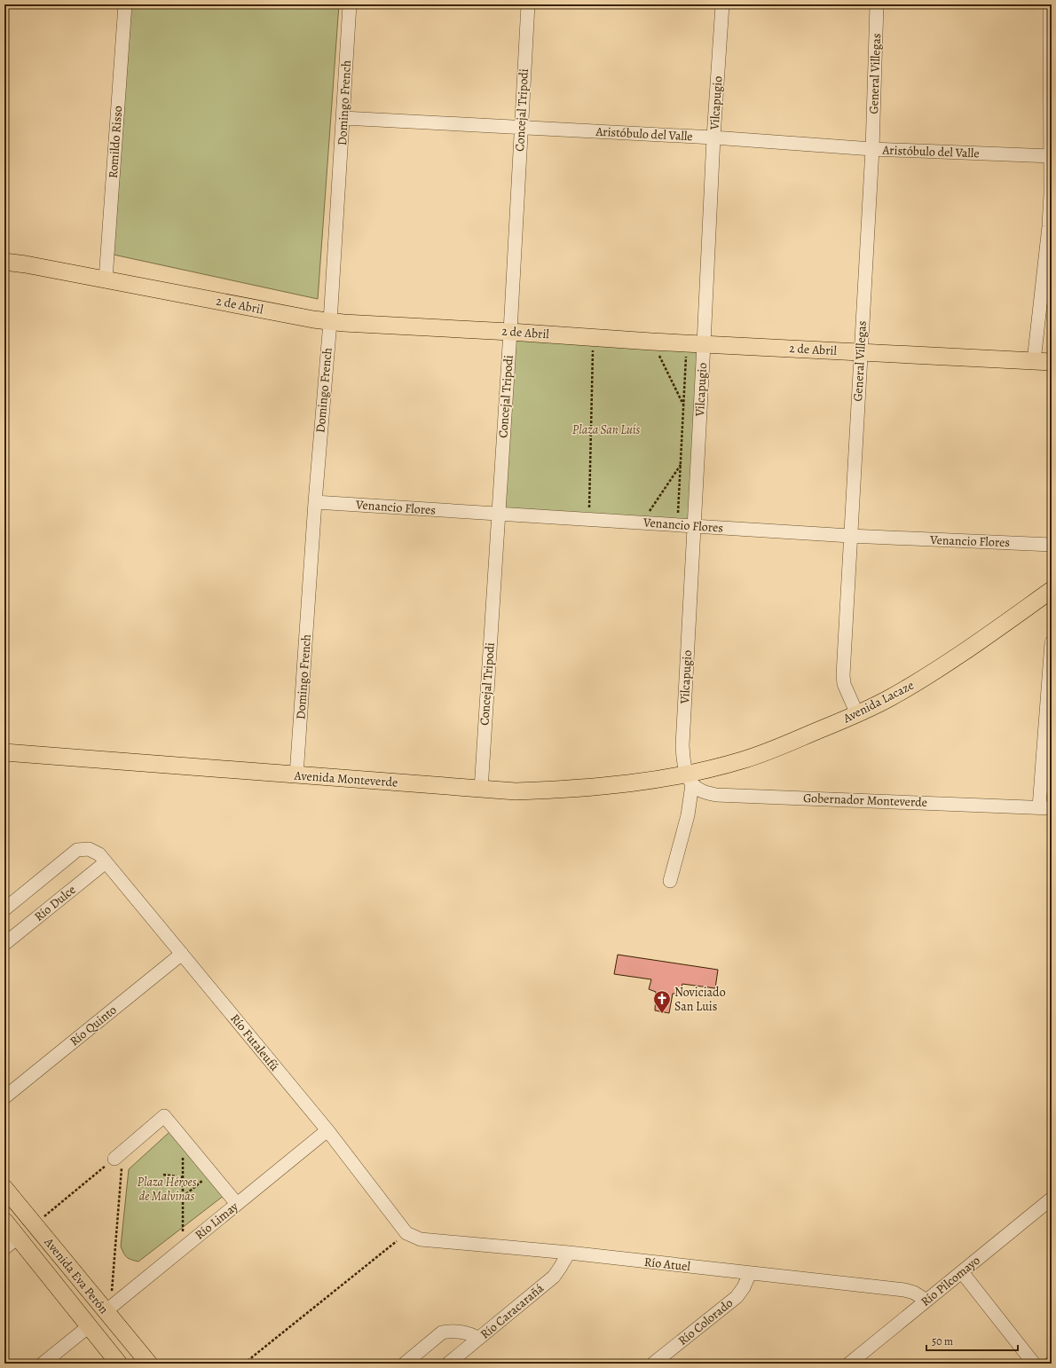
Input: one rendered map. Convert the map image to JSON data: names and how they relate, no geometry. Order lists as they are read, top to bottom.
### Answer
{
  "streets": {
    "main road": [
      "2 de Abril",
      "Avenida Lacaze",
      "Avenida Monteverde",
      "Avenida Eva Perón"
    ],
    "street": [
      "General Villegas",
      "Domingo French",
      "Vilcapugio",
      "Concejal Tripodi",
      "Aristóbulo del Valle",
      "Romildo Risso",
      "Venancio Flores",
      "Gobernador Monteverde",
      "Río Dulce",
      "Río Quinto",
      "Río Futaleufú",
      "Río Limay",
      "Río Atuel",
      "Río Pilcomayo",
      "Río Caracarañá",
      "Río Colorado"
    ]
  },
  "crossings": [
    ["General Villegas", "Aristóbulo del Valle"],
    ["General Villegas", "2 de Abril"],
    ["General Villegas", "Venancio Flores"],
    ["General Villegas", "Avenida Lacaze"],
    ["Domingo French", "Aristóbulo del Valle"],
    ["Domingo French", "2 de Abril"],
    ["Domingo French", "Venancio Flores"],
    ["Domingo French", "Avenida Monteverde"],
    ["Vilcapugio", "Aristóbulo del Valle"],
    ["Vilcapugio", "2 de Abril"],
    ["Vilcapugio", "Venancio Flores"],
    ["Vilcapugio", "Avenida Lacaze"],
    ["Vilcapugio", "Avenida Monteverde"],
    ["Vilcapugio", "Gobernador Monteverde"],
    ["Concejal Tripodi", "Aristóbulo del Valle"],
    ["Concejal Tripodi", "2 de Abril"],
    ["Concejal Tripodi", "Venancio Flores"],
    ["Concejal Tripodi", "Avenida Monteverde"],
    ["Romildo Risso", "2 de Abril"],
    ["Avenida Lacaze", "Avenida Monteverde"],
    ["Avenida Lacaze", "Gobernador Monteverde"],
    ["Avenida Monteverde", "Gobernador Monteverde"],
    ["Río Dulce", "Río Futaleufú"],
    ["Río Quinto", "Río Futaleufú"],
    ["Río Futaleufú", "Río Limay"],
    ["Río Futaleufú", "Río Atuel"],
    ["Río Limay", "Avenida Eva Perón"],
    ["Río Atuel", "Río Pilcomayo"],
    ["Río Atuel", "Río Caracarañá"],
    ["Río Atuel", "Río Colorado"]
  ],
  "parks": ["Plaza San Luís", "Plaza Héroes de Malvinas"],
  "places": {
    "church": ["Noviciado San Luis"]
  },
  "scale_bar": "50 m"
}
